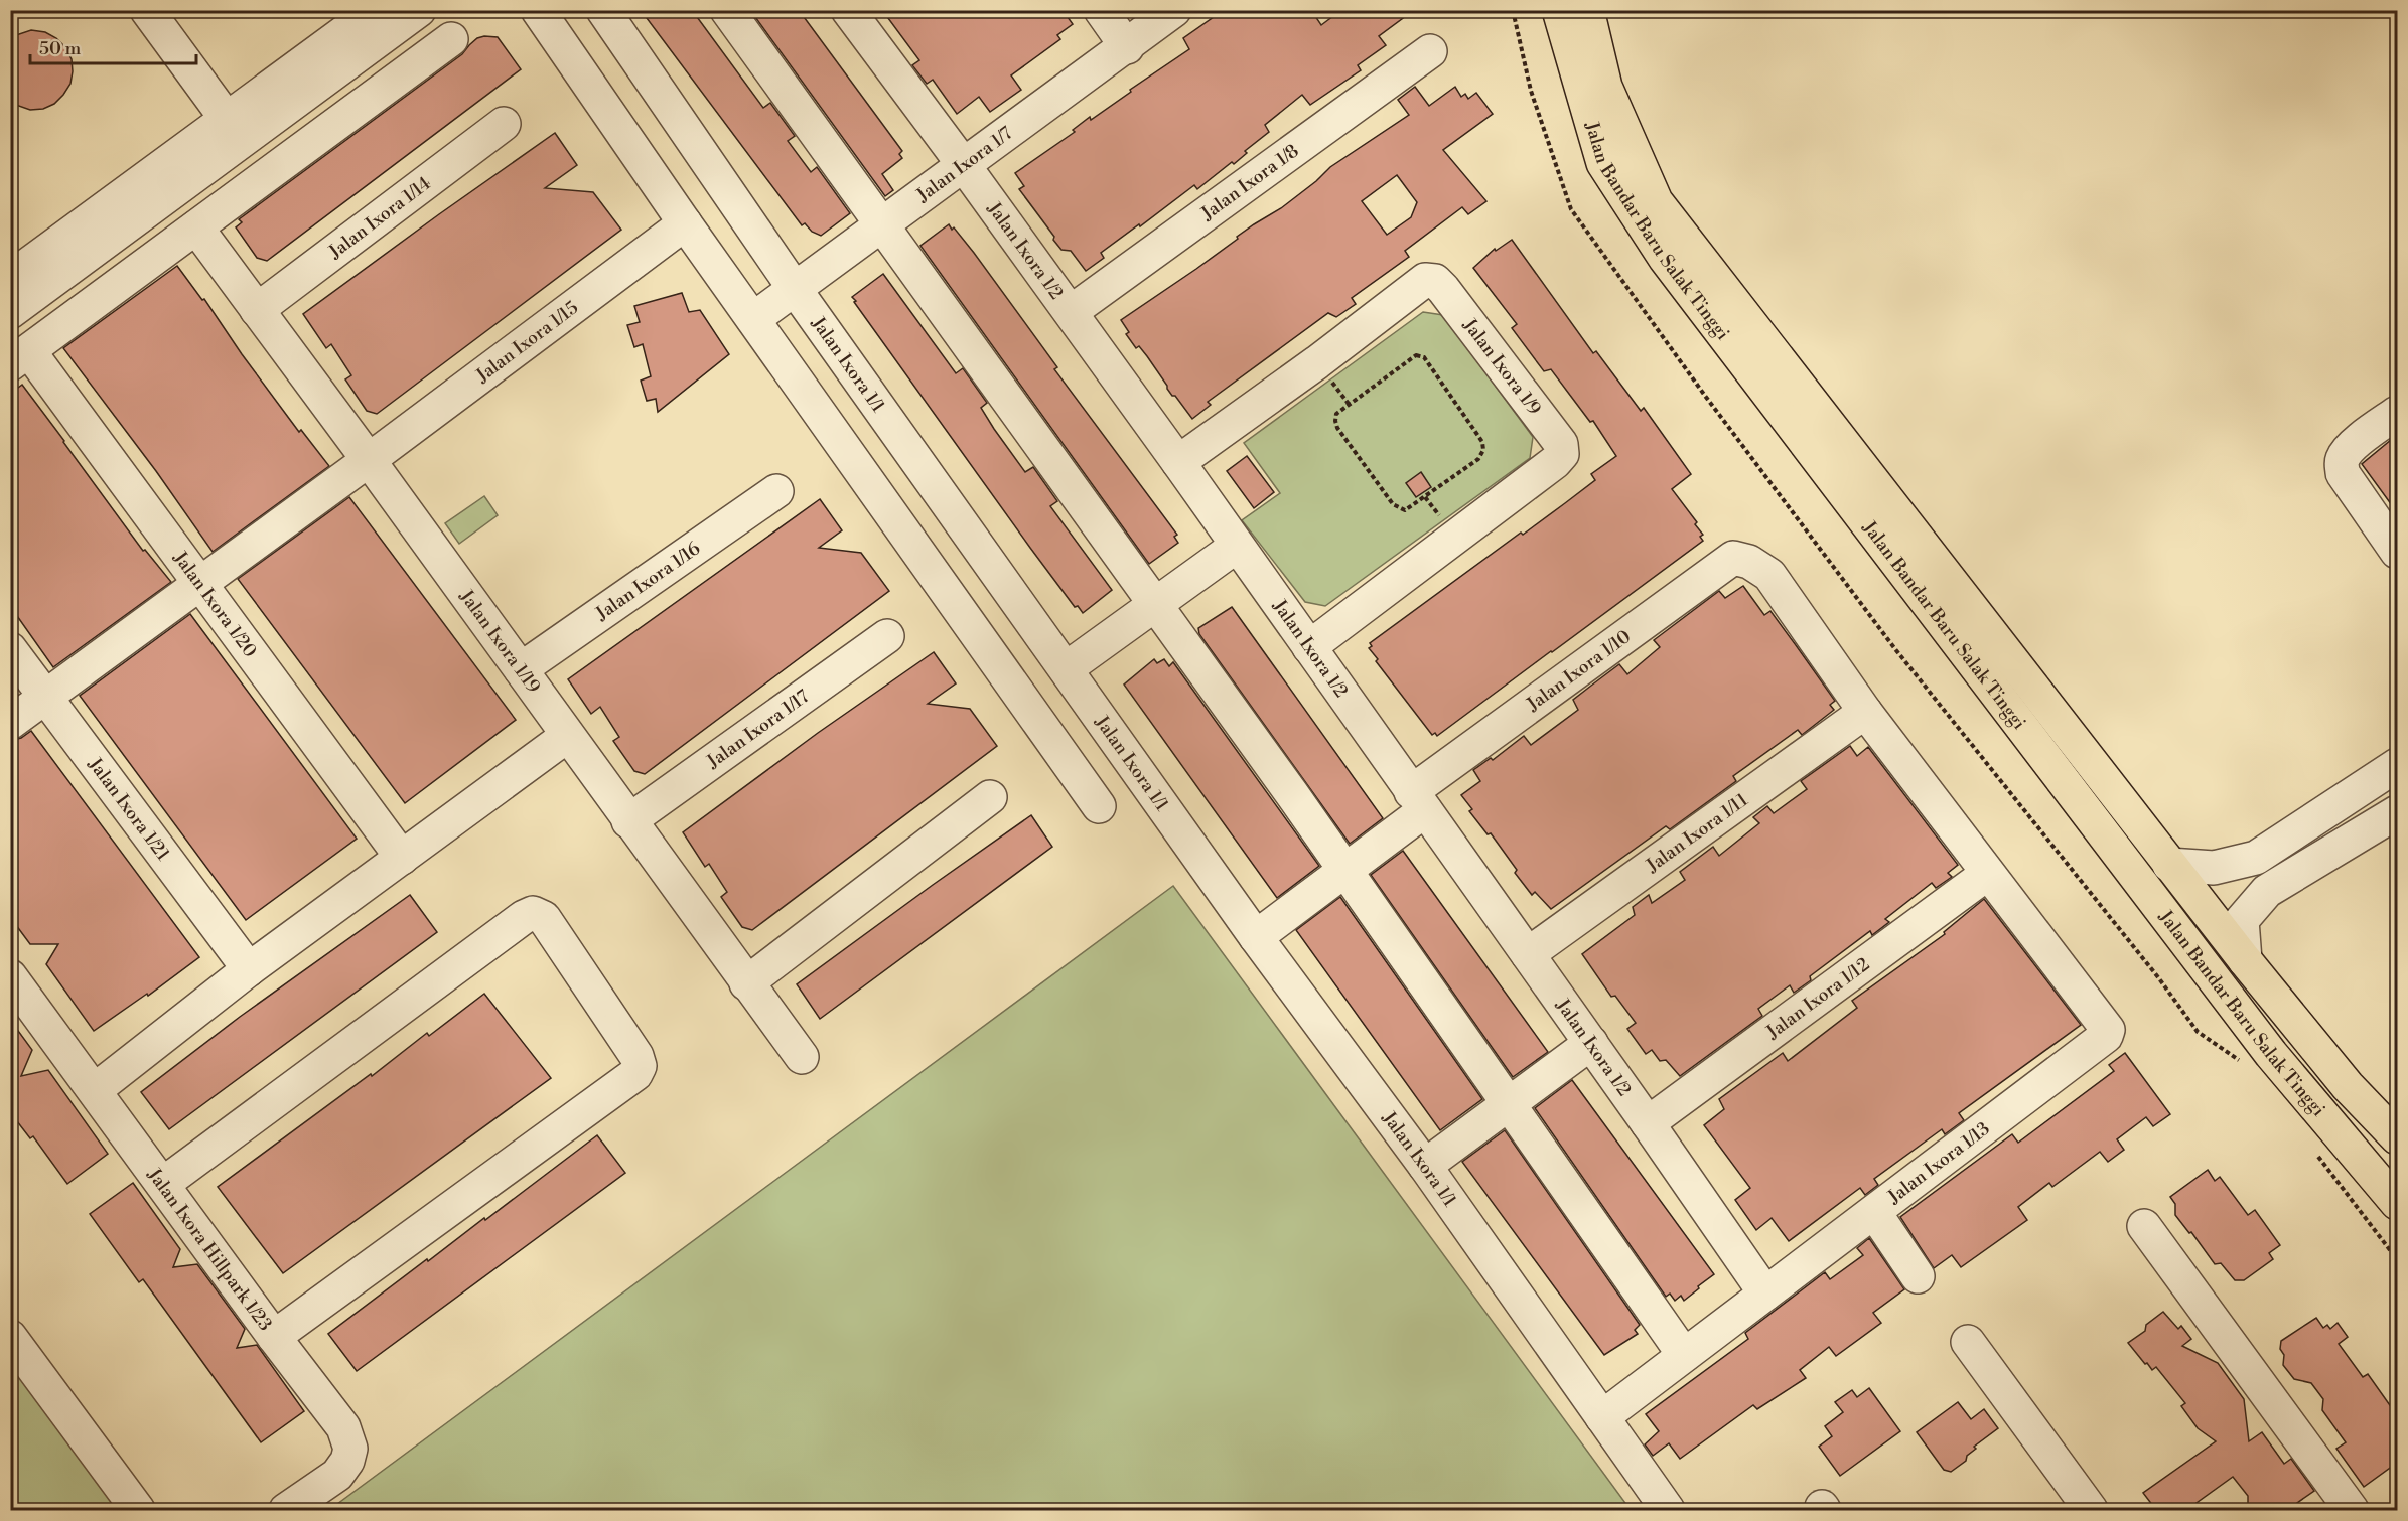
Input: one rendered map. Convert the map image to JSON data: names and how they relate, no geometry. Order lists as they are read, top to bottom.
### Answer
{
  "streets": {
    "main road": ["Jalan Bandar Baru Salak Tinggi"],
    "street": [
      "Jalan Ixora 1/7",
      "Jalan Ixora 1/8",
      "Jalan Ixora 1/14",
      "Jalan Ixora 1/2",
      "Jalan Ixora 1/15",
      "Jalan Ixora 1/1",
      "Jalan Ixora 1/9",
      "Jalan Ixora 1/16",
      "Jalan Ixora 1/20",
      "Jalan Ixora 1/19",
      "Jalan Ixora 1/10",
      "Jalan Ixora 1/17",
      "Jalan Ixora 1/21",
      "Jalan Ixora 1/11",
      "Jalan Ixora 1/12",
      "Jalan Ixora 1/13",
      "Jalan Ixora Hillpark 1/23"
    ]
  },
  "crossings": [
    ["Jalan Ixora 1/7", "Jalan Ixora 1/2"],
    ["Jalan Ixora 1/7", "Jalan Ixora 1/1"],
    ["Jalan Ixora 1/8", "Jalan Ixora 1/2"],
    ["Jalan Ixora 1/14", "Jalan Ixora 1/19"],
    ["Jalan Ixora 1/2", "Jalan Ixora 1/9"],
    ["Jalan Ixora 1/2", "Jalan Ixora 1/10"],
    ["Jalan Ixora 1/2", "Jalan Ixora 1/11"],
    ["Jalan Ixora 1/2", "Jalan Ixora 1/12"],
    ["Jalan Ixora 1/2", "Jalan Ixora 1/13"],
    ["Jalan Ixora 1/15", "Jalan Ixora 1/20"],
    ["Jalan Ixora 1/15", "Jalan Ixora 1/19"],
    ["Jalan Ixora 1/15", "Jalan Ixora 1/21"],
    ["Jalan Ixora 1/1", "Jalan Ixora 1/13"],
    ["Jalan Ixora 1/16", "Jalan Ixora 1/19"],
    ["Jalan Ixora 1/19", "Jalan Ixora 1/17"],
    ["Jalan Ixora 1/10", "Jalan Ixora 1/11"],
    ["Jalan Ixora 1/12", "Jalan Ixora 1/13"]
  ],
  "scale_bar": "50 m"
}
